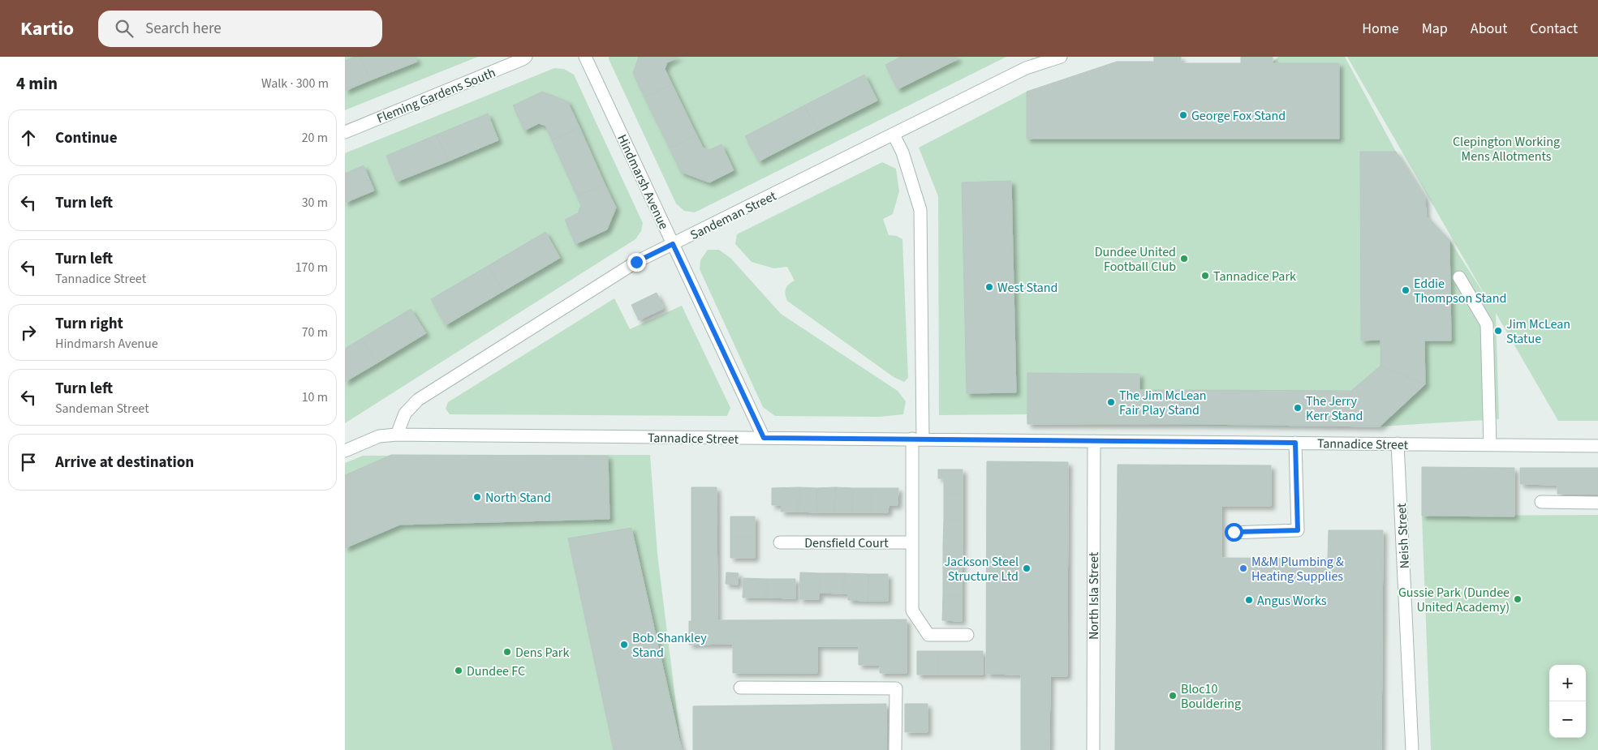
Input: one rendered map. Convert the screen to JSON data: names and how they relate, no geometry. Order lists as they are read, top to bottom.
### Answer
{
  "streets": {
    "street": [
      "Fleming Gardens South",
      "Hindmarsh Avenue",
      "Sandeman Street",
      "Tannadice Street",
      "Neish Street",
      "Densfield Court",
      "North Isla Street"
    ]
  },
  "crossings": [
    ["Hindmarsh Avenue", "Sandeman Street"],
    ["Hindmarsh Avenue", "Tannadice Street"],
    ["Sandeman Street", "Tannadice Street"],
    ["Tannadice Street", "Neish Street"],
    ["Tannadice Street", "North Isla Street"]
  ],
  "parks": ["Clepington Working Mens Allotments"],
  "places": [
    "George Fox Stand",
    "Dundee United Football Club",
    "Tannadice Park",
    "West Stand",
    "Eddie Thompson Stand",
    "Jim McLean Statue",
    "The Jim McLean Fair Play Stand",
    "The Jerry Kerr Stand",
    "North Stand",
    "Jackson Steel Structure Ltd",
    "M&M Plumbing & Heating Supplies",
    "Gussie Park (Dundee United Academy)",
    "Angus Works",
    "Bob Shankley Stand",
    "Dens Park",
    "Dundee FC",
    "Bloc10 Bouldering"
  ],
  "page": {
    "header": "Kartio",
    "search": "Search here",
    "nav": [
      "Home",
      "Map",
      "About",
      "Contact"
    ],
    "heading": ["4 min", "Walk · 300 m"],
    "list": [
      ["Continue", "20 m"],
      ["Turn left", "30 m"],
      ["Turn left", "Tannadice Street", "170 m"],
      ["Turn right", "Hindmarsh Avenue", "70 m"],
      ["Turn left", "Sandeman Street", "10 m"],
      "Arrive at destination"
    ],
    "map_buttons": ["+", "−"]
  }
}
